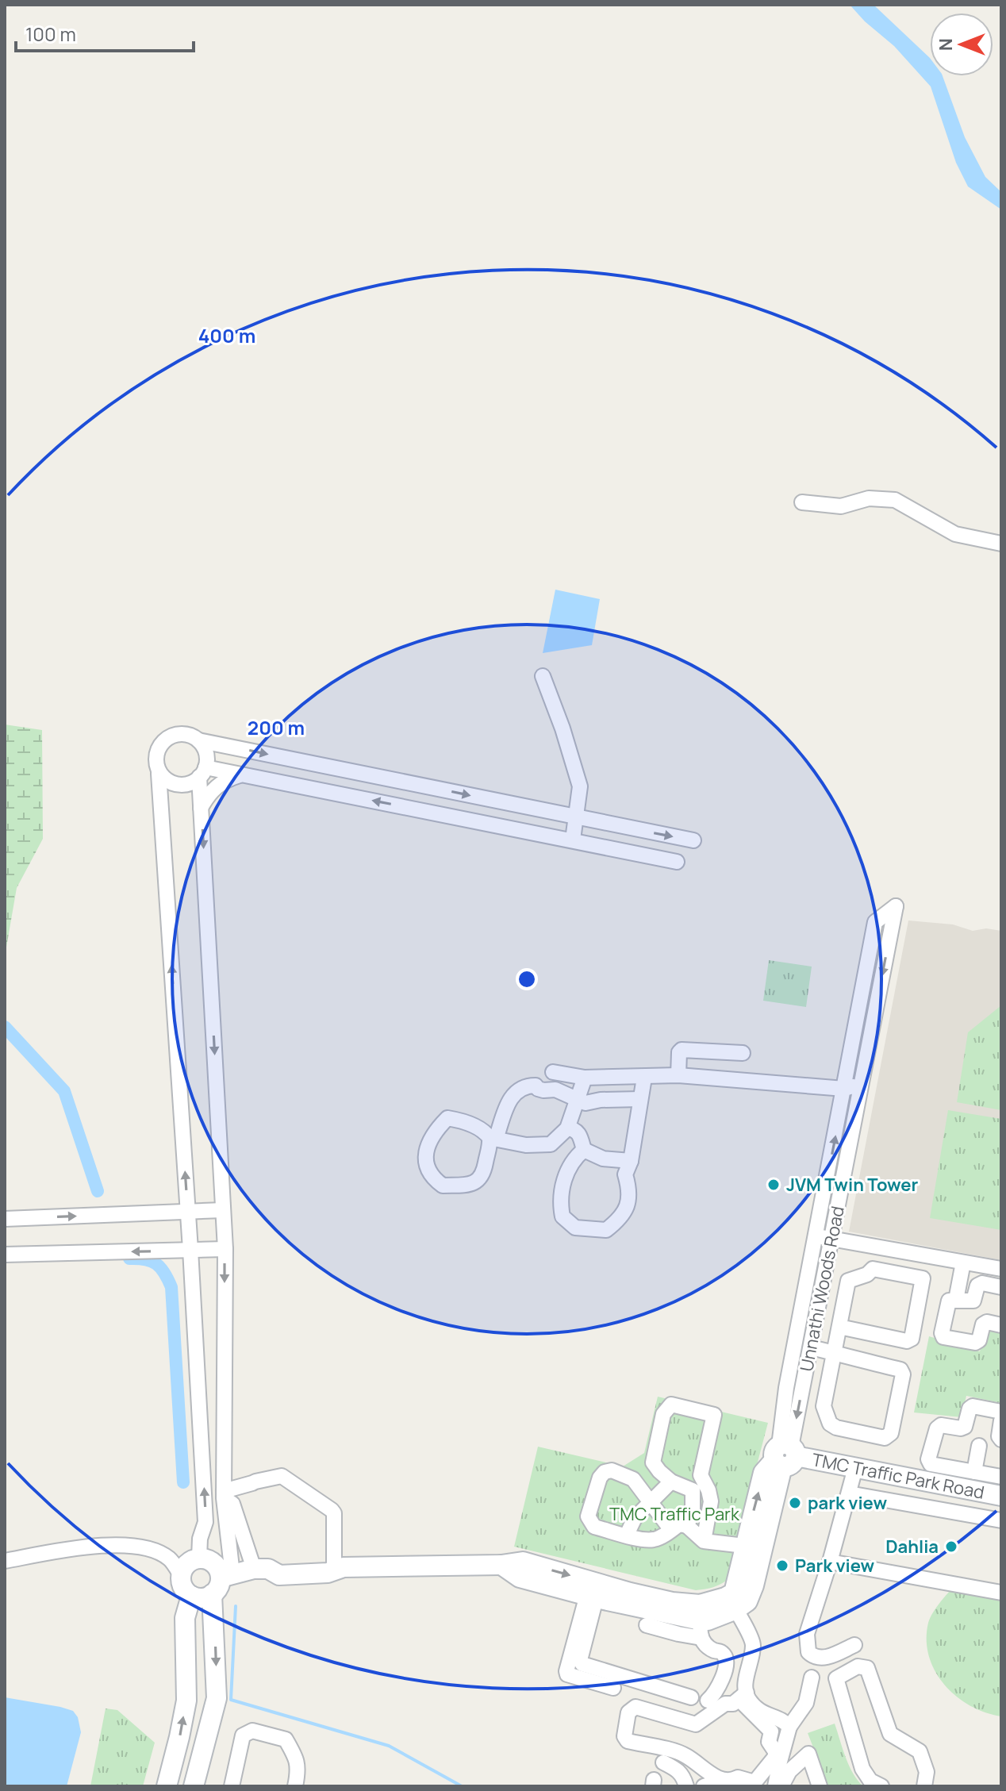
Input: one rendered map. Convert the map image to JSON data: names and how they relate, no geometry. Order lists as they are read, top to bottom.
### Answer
{
  "streets": {
    "street": ["Unnathi Woods Road", "TMC Traffic Park Road"]
  },
  "crossings": [
    ["Unnathi Woods Road", "TMC Traffic Park Road"]
  ],
  "parks": ["TMC Traffic Park"],
  "places": [
    "JVM Twin Tower",
    "park view",
    "Dahlia",
    "Park view"
  ],
  "scale_bar": "100 m",
  "north": "left",
  "rings": ["400 m", "200 m"]
}
